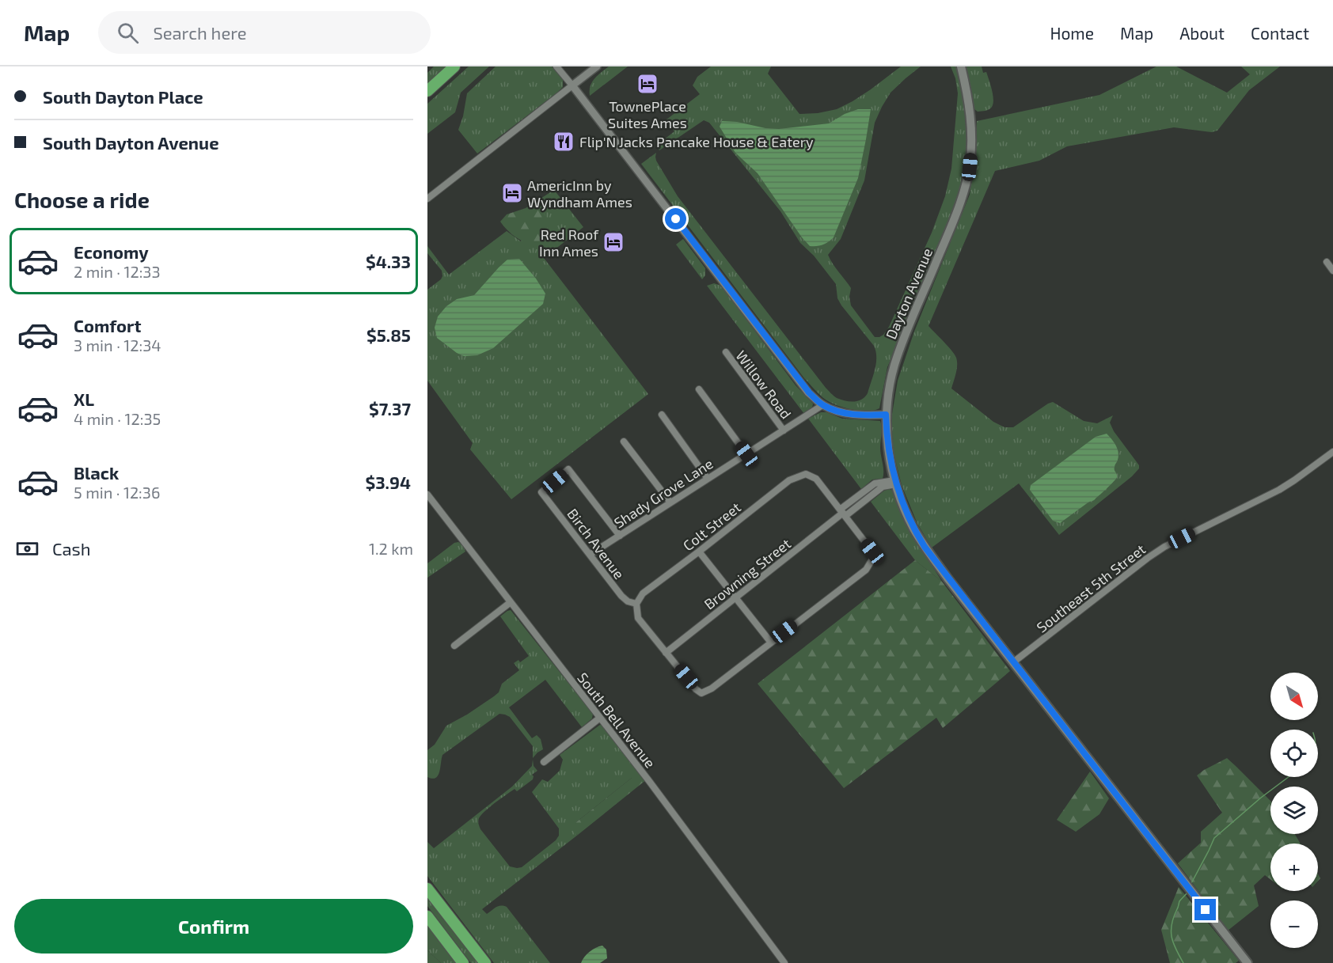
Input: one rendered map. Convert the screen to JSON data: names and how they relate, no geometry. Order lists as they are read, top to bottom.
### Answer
{
  "streets": {
    "main road": ["Dayton Avenue"],
    "street": [
      "Willow Road",
      "Shady Grove Lane",
      "Colt Street",
      "Birch Avenue",
      "Browning Street",
      "Southeast 5th Street",
      "South Bell Avenue"
    ]
  },
  "crossings": [
    ["Dayton Avenue", "Browning Street"],
    ["Dayton Avenue", "Southeast 5th Street"],
    ["Willow Road", "Shady Grove Lane"],
    ["Shady Grove Lane", "Birch Avenue"],
    ["Colt Street", "Birch Avenue"],
    ["Colt Street", "Browning Street"]
  ],
  "places": {
    "hotel": ["TownePlace Suites Ames", "AmericInn by Wyndham Ames", "Red Roof Inn Ames"],
    "restaurant": ["Flip'N Jacks Pancake House & Eatery"]
  },
  "north": "bottom right",
  "page": {
    "header": "Map",
    "search": "Search here",
    "nav": [
      "Home",
      "Map",
      "About",
      "Contact"
    ],
    "banner": ["South Dayton Place", "South Dayton Avenue"],
    "heading": "Choose a ride",
    "list": [
      {
        "name": "Economy",
        "note": "2 min · 12:33",
        "value": "$4.33"
      },
      {
        "name": "Comfort",
        "note": "3 min · 12:34",
        "value": "$5.85"
      },
      {
        "name": "XL",
        "note": "4 min · 12:35",
        "value": "$7.37"
      },
      {
        "name": "Black",
        "note": "5 min · 12:36",
        "value": "$3.94"
      }
    ],
    "pay": ["Cash", "1.2 km"],
    "map_buttons": ["+", "−"],
    "buttons": "Confirm"
  }
}
